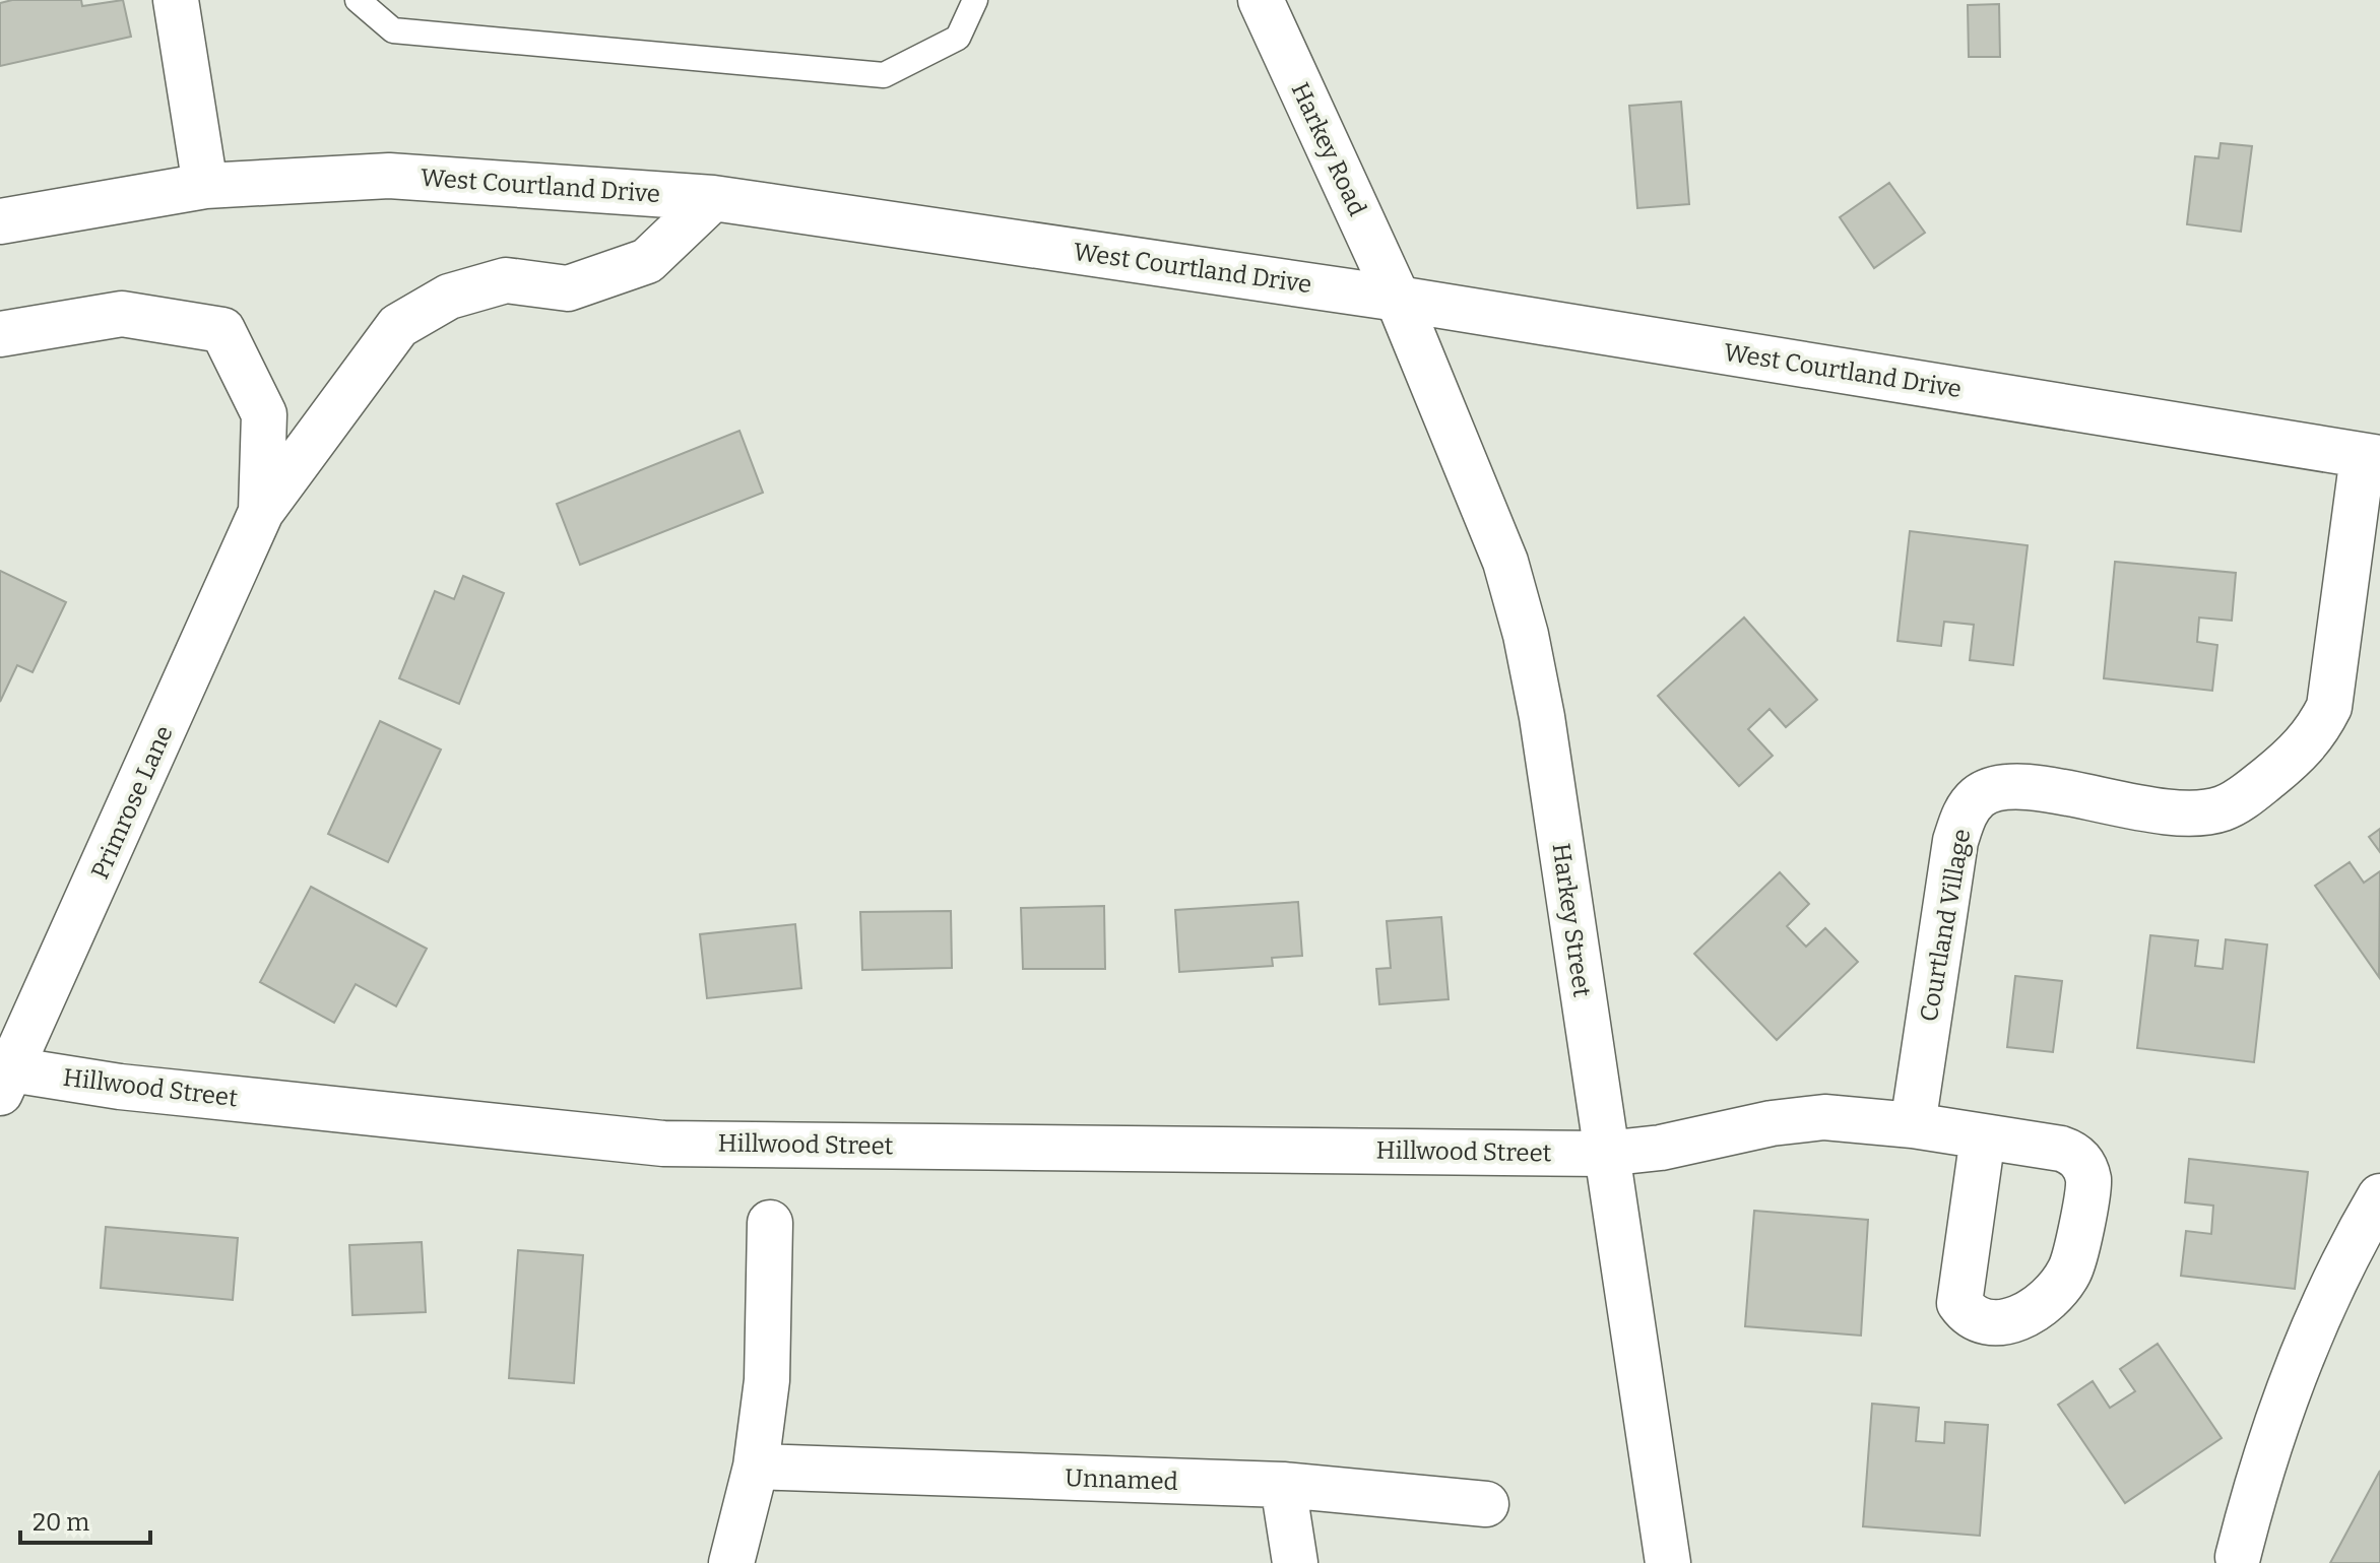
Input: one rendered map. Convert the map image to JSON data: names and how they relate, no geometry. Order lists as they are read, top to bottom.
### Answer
{
  "streets": {
    "street": [
      "Harkey Road",
      "West Courtland Drive",
      "Primrose Lane",
      "Harkey Street",
      "Courtland Village",
      "Hillwood Street",
      "Unnamed"
    ]
  },
  "crossings": [
    ["Harkey Road", "West Courtland Drive"],
    ["Harkey Road", "Harkey Street"],
    ["West Courtland Drive", "Primrose Lane"],
    ["West Courtland Drive", "Harkey Street"],
    ["West Courtland Drive", "Courtland Village"],
    ["Primrose Lane", "Hillwood Street"],
    ["Harkey Street", "Hillwood Street"]
  ],
  "scale_bar": "20 m"
}
